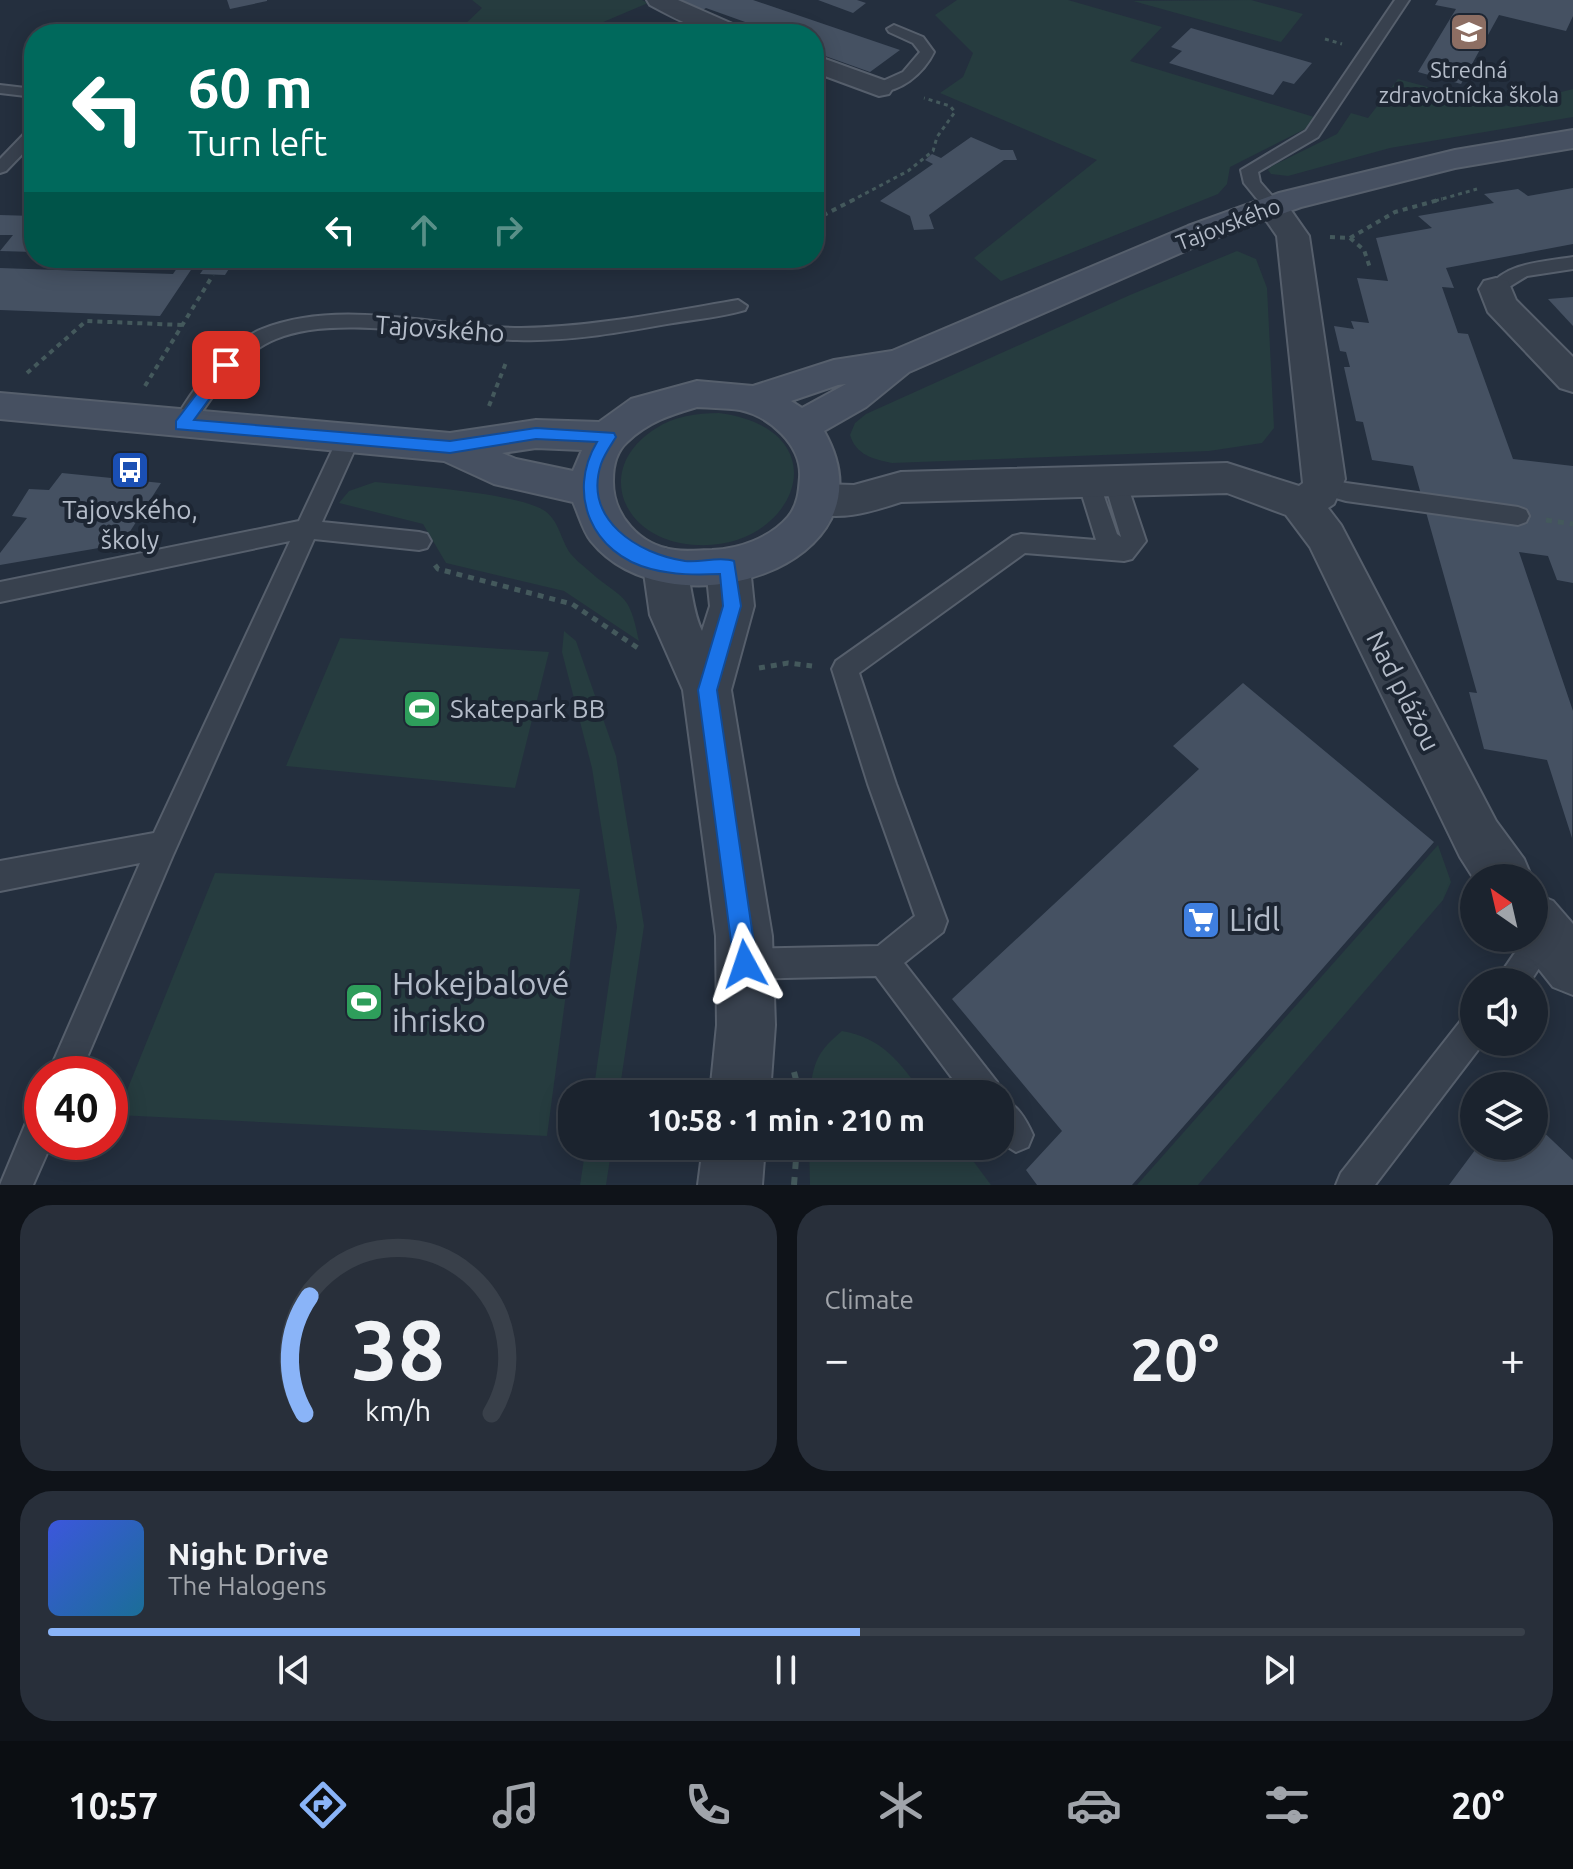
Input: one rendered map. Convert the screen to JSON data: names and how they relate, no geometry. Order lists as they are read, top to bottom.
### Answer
{
  "streets": {
    "main road": ["Tajovského"],
    "street": ["Nad plážou"]
  },
  "places": {
    "school or university": ["Stredná zdravotnícka škola"],
    "bus stop": ["Tajovského, školy"],
    "sports": ["Skatepark BB", "Hokejbalové ihrisko"],
    "supermarket": ["Lidl"]
  },
  "north": "top left",
  "page": {
    "turn": ["60 m", "Turn left"],
    "limit": "40",
    "trip": "10:58 · 1 min · 210 m",
    "tile": "Climate",
    "heat": ["−", "20°", "+"],
    "song": ["Night Drive", "The Halogens"],
    "tabs": ["10:57", "20°"],
    "gauge": ["38", "km/h"]
  }
}
